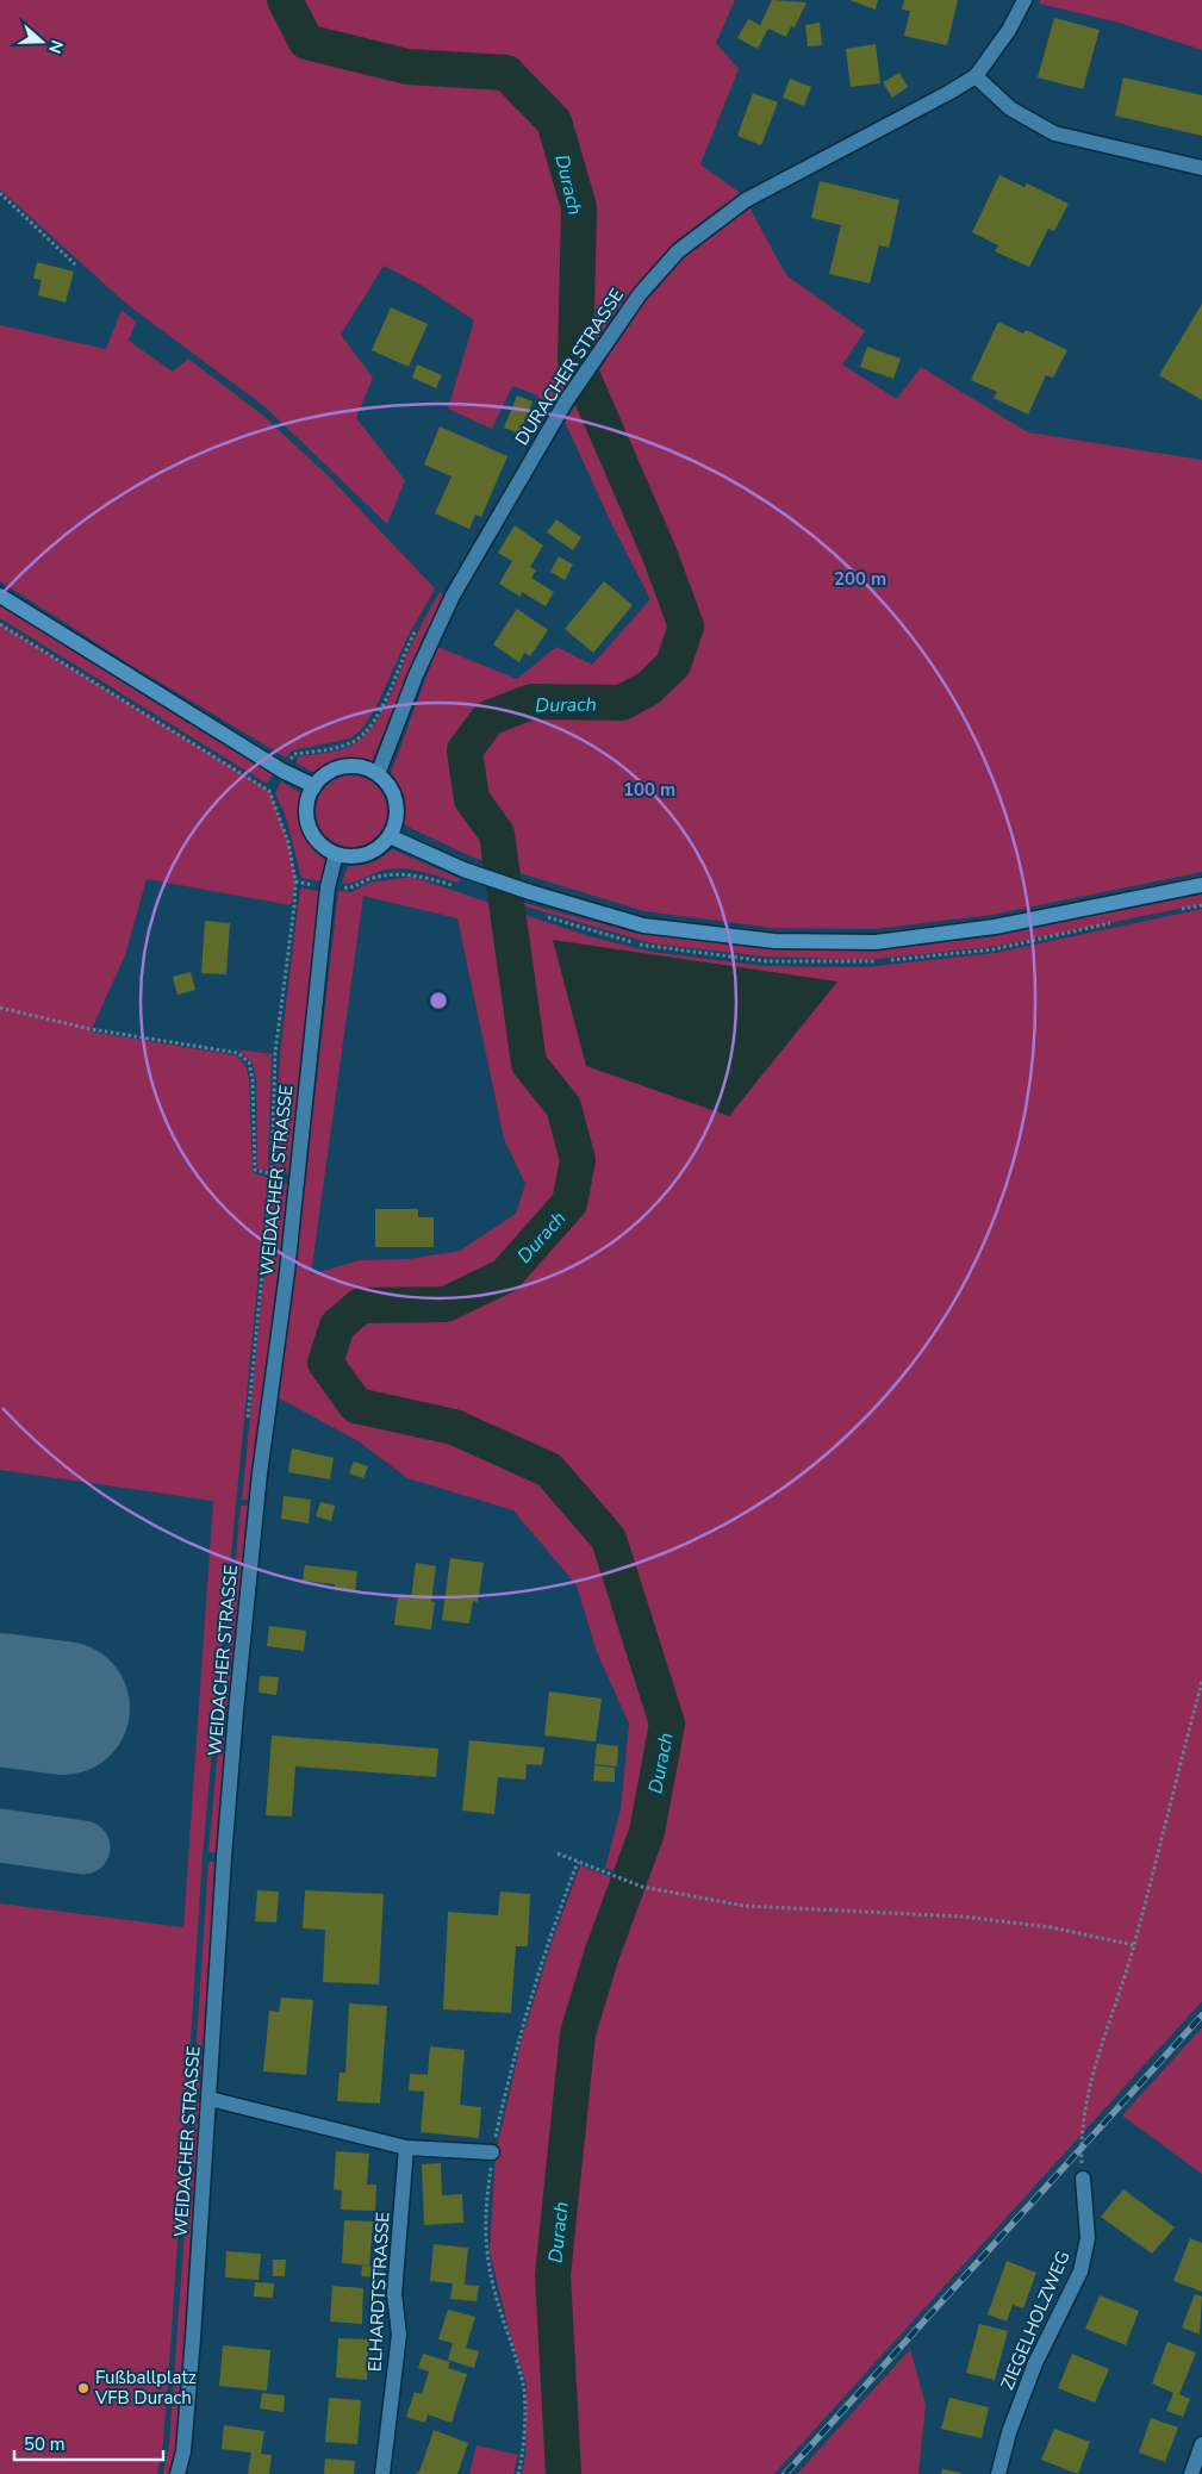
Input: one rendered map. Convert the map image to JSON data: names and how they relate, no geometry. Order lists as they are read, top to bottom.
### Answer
{
  "streets": {
    "street": [
      "DURACHER STRASSE",
      "WEIDACHER STRASSE",
      "ELHARDTSTRASSE",
      "ZIEGELHOLZWEG"
    ]
  },
  "crossings": [
    ["DURACHER STRASSE", "WEIDACHER STRASSE"]
  ],
  "water": ["Durach"],
  "places": ["Fußballplatz VFB Durach"],
  "scale_bar": "50 m",
  "north": "right",
  "rings": ["200 m", "100 m"]
}
